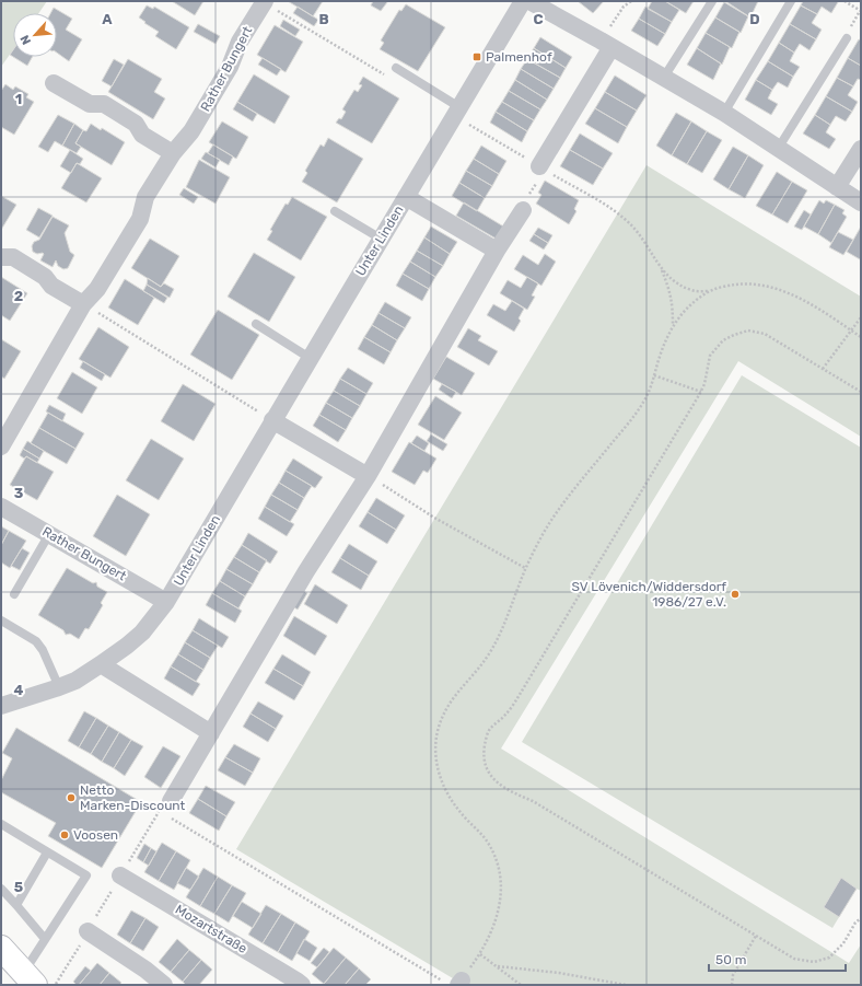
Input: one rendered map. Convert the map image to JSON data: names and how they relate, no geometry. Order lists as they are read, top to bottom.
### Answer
{
  "streets": {
    "street": ["Rather Bungert", "Unter Linden", "Mozartstraße"]
  },
  "crossings": [
    ["Rather Bungert", "Unter Linden"]
  ],
  "places": {
    "transit": ["Palmenhof"],
    "other": ["SV Lövenich/Widdersdorf 1986/27 e.V.", "Netto Marken-Discount", "Voosen"]
  },
  "scale_bar": "50 m",
  "north": "bottom left",
  "grid": {
    "columns": [
      "A",
      "B",
      "C",
      "D"
    ],
    "rows": [
      "1",
      "2",
      "3",
      "4",
      "5"
    ]
  }
}
